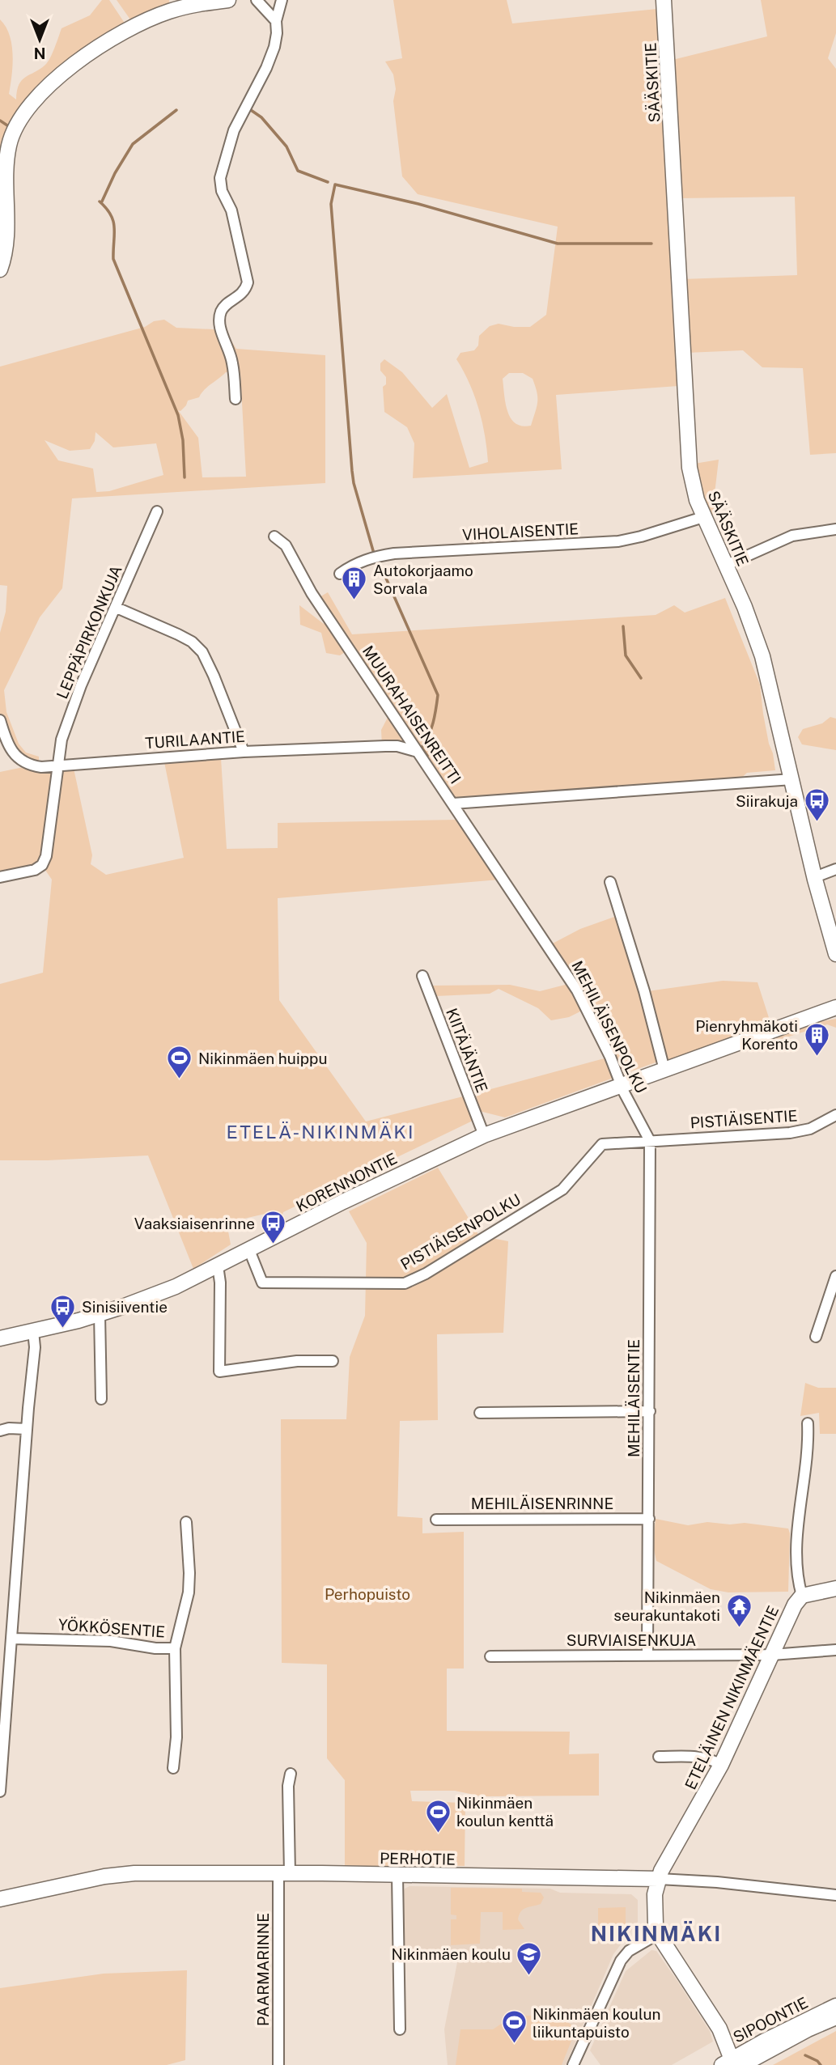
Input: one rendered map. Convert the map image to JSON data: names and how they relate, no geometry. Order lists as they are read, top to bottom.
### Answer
{
  "streets": {
    "street": [
      "SÄÄSKITIE",
      "VIHOLAISENTIE",
      "LEPPÄPIRKONKUJA",
      "MUURAHAISENREITTI",
      "TURILAANTIE",
      "MEHILÄISENPOLKU",
      "KIITÄJÄNTIE",
      "PISTIÄISENTIE",
      "KORENNONTIE",
      "PISTIÄISENPOLKU",
      "MEHILÄISENTIE",
      "MEHILÄISENRINNE",
      "YÖKKÖSENTIE",
      "SURVIAISENKUJA",
      "ETELÄINEN NIKINMÄENTIE",
      "PERHOTIE",
      "PAARMARINNE",
      "SIPOONTIE"
    ]
  },
  "crossings": [
    ["SÄÄSKITIE", "VIHOLAISENTIE"],
    ["SÄÄSKITIE", "MUURAHAISENREITTI"],
    ["LEPPÄPIRKONKUJA", "TURILAANTIE"],
    ["MUURAHAISENREITTI", "TURILAANTIE"],
    ["MUURAHAISENREITTI", "MEHILÄISENPOLKU"],
    ["MEHILÄISENPOLKU", "PISTIÄISENTIE"],
    ["MEHILÄISENPOLKU", "KORENNONTIE"],
    ["MEHILÄISENPOLKU", "PISTIÄISENPOLKU"],
    ["MEHILÄISENPOLKU", "MEHILÄISENTIE"],
    ["KIITÄJÄNTIE", "KORENNONTIE"],
    ["PISTIÄISENTIE", "PISTIÄISENPOLKU"],
    ["PISTIÄISENTIE", "MEHILÄISENTIE"],
    ["KORENNONTIE", "PISTIÄISENPOLKU"],
    ["PISTIÄISENPOLKU", "MEHILÄISENTIE"],
    ["MEHILÄISENTIE", "MEHILÄISENRINNE"],
    ["MEHILÄISENTIE", "SURVIAISENKUJA"],
    ["SURVIAISENKUJA", "ETELÄINEN NIKINMÄENTIE"],
    ["ETELÄINEN NIKINMÄENTIE", "PERHOTIE"],
    ["ETELÄINEN NIKINMÄENTIE", "SIPOONTIE"],
    ["PERHOTIE", "PAARMARINNE"]
  ],
  "districts": ["ETELÄ-NIKINMÄKI", "NIKINMÄKI"],
  "parks": ["Perhopuisto"],
  "places": {
    "building": ["Autokorjaamo Sorvala", "Pienryhmäkoti Korento"],
    "bus stop": ["Siirakuja", "Vaaksiaisenrinne", "Sinisiiventie"],
    "sports": ["Nikinmäen huippu", "Nikinmäen koulun kenttä", "Nikinmäen koulun liikuntapuisto"],
    "temple": ["Nikinmäen seurakuntakoti"],
    "school or university": ["Nikinmäen koulu"]
  },
  "north": "bottom"
}
